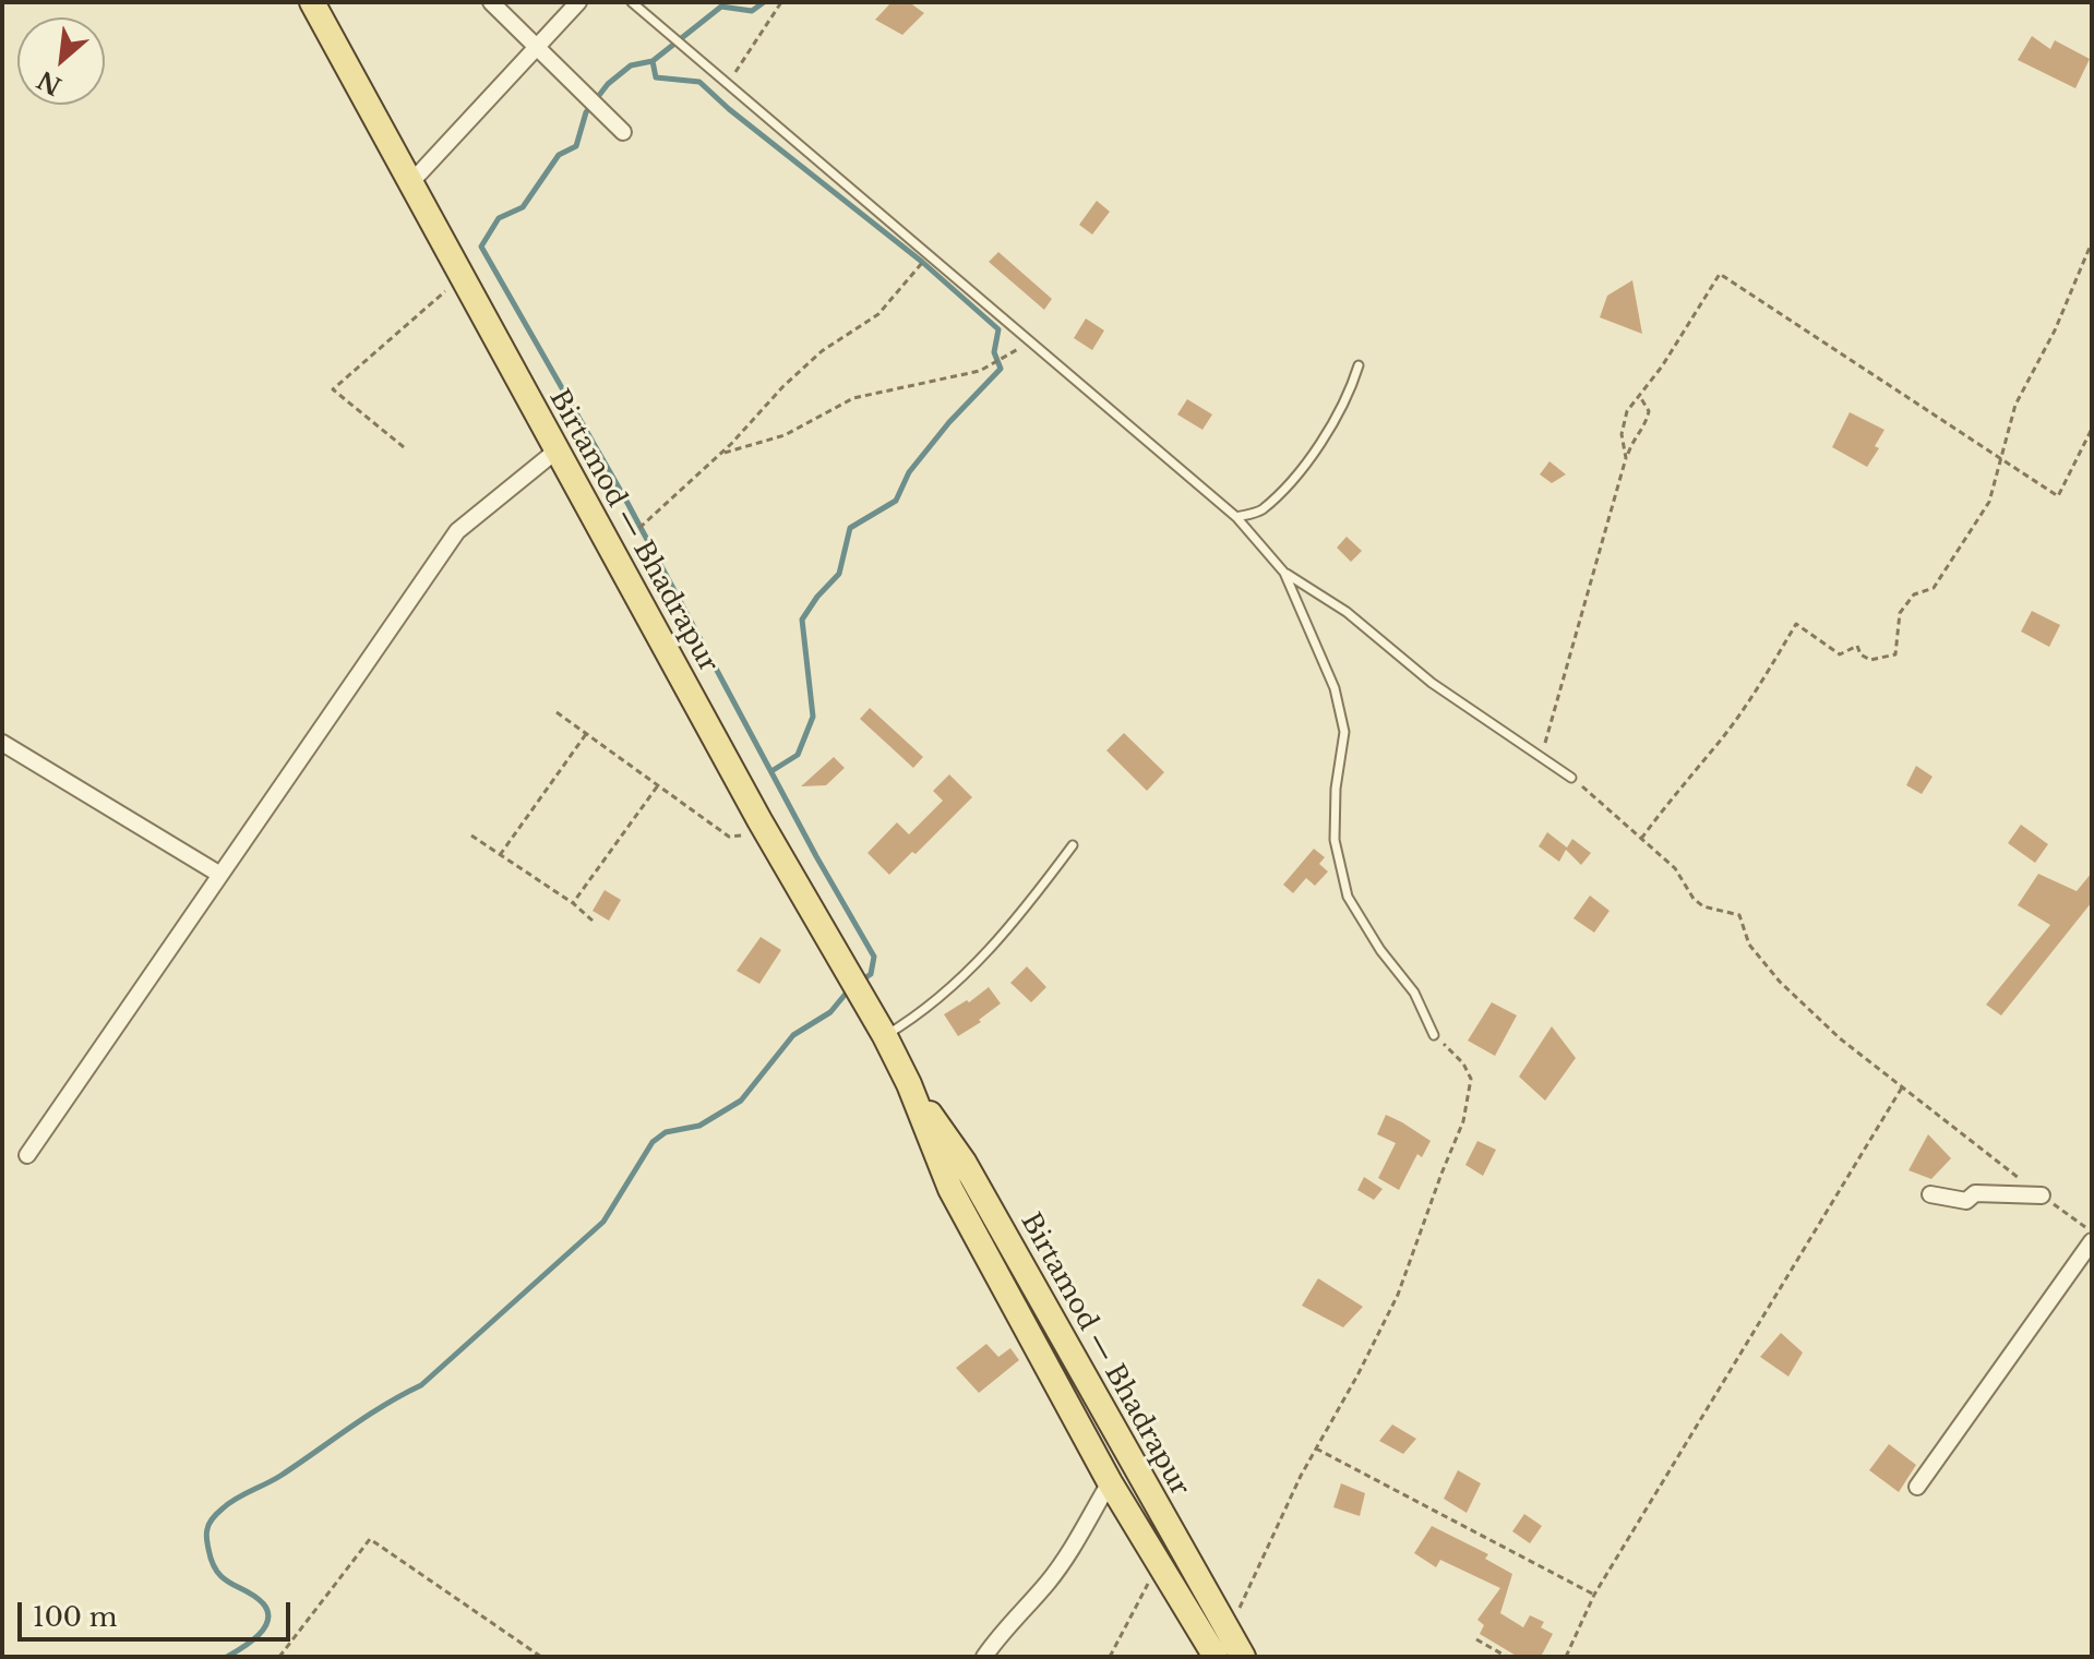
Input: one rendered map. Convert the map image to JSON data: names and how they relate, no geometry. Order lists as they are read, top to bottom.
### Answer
{
  "streets": {
    "main road": ["Birtamod — Bhadrapur"]
  },
  "scale_bar": "100 m",
  "north": "bottom left"
}
